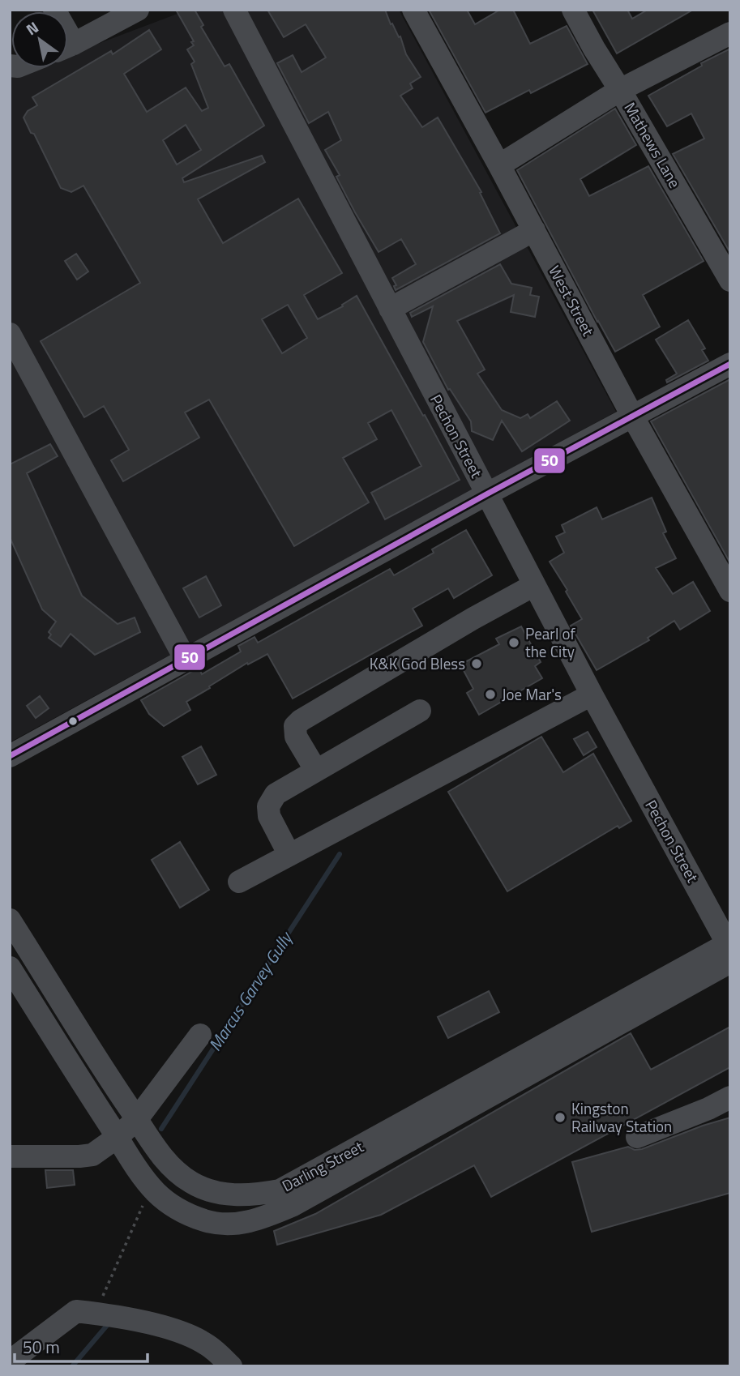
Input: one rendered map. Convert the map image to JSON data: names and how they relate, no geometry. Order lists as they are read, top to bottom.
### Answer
{
  "streets": {
    "street": [
      "Mathews Lane",
      "West Street",
      "Pechon Street",
      "Darling Street"
    ]
  },
  "crossings": [
    ["Pechon Street", "Darling Street"]
  ],
  "water": ["Marcus Garvey Gully"],
  "places": [
    "Pearl of the City",
    "K&K God Bless",
    "Joe Mar's",
    "Kingston Railway Station"
  ],
  "lines": ["transit line 50"],
  "scale_bar": "50 m",
  "north": "top left"
}
